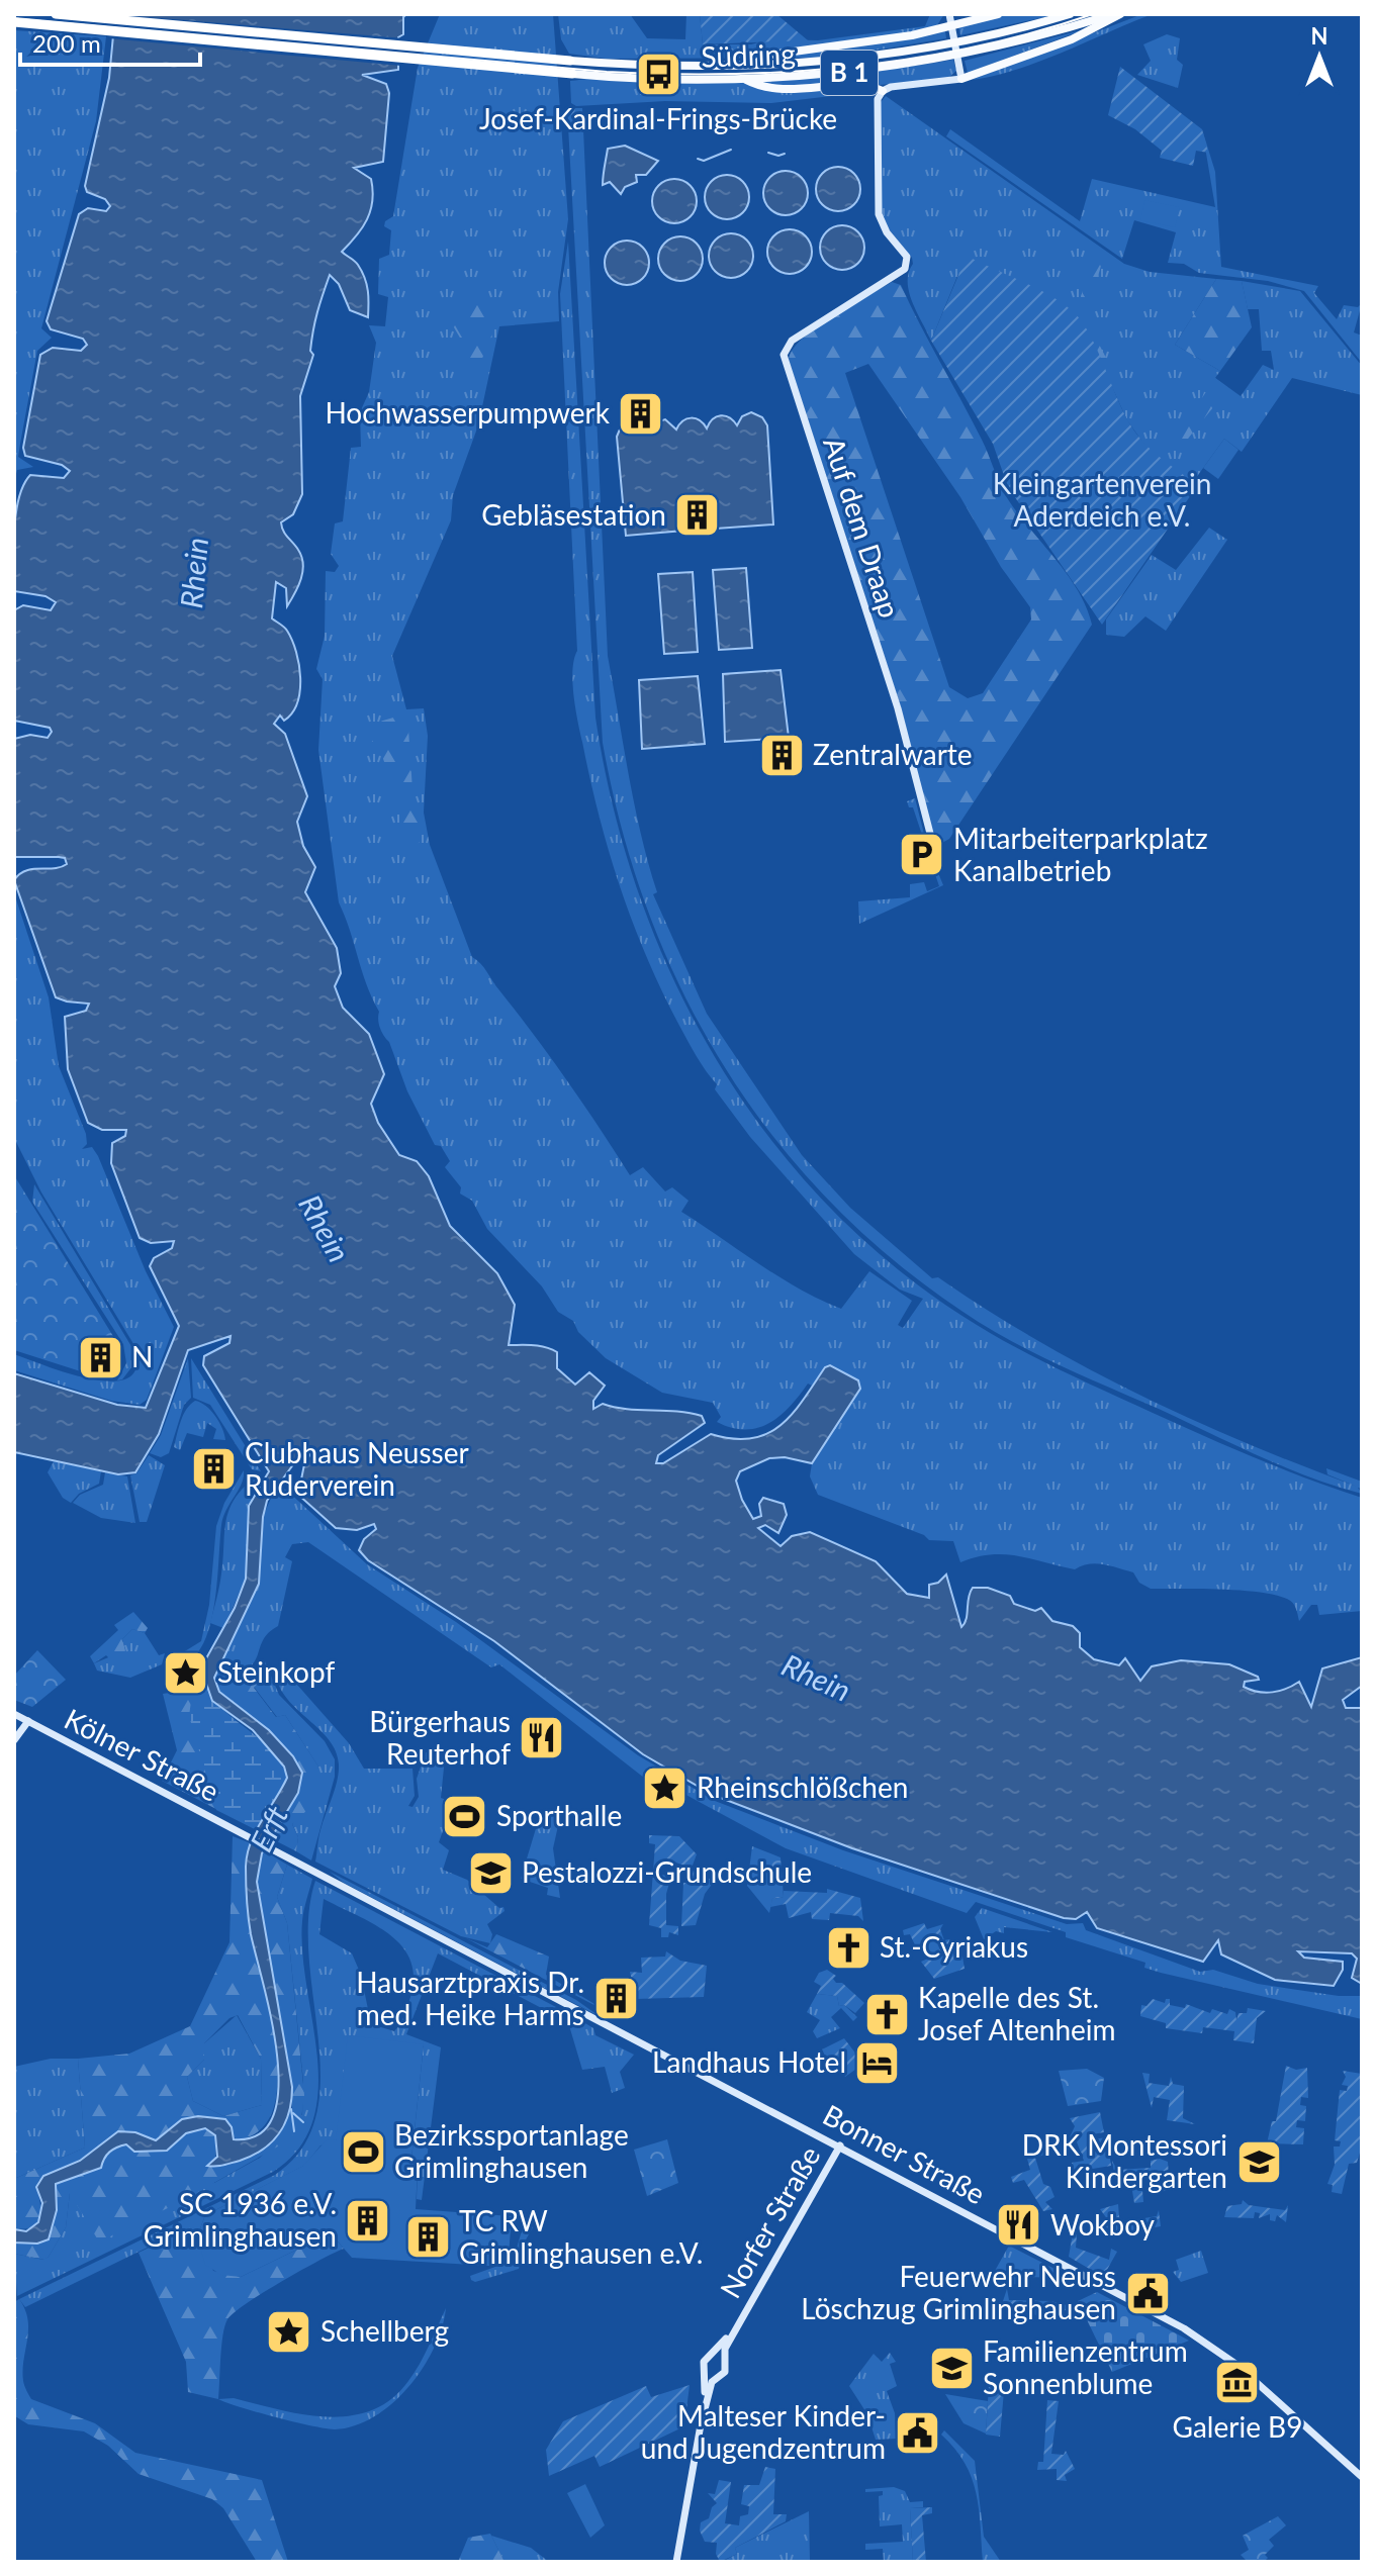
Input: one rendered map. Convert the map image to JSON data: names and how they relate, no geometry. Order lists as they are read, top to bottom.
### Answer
{
  "streets": {
    "highway": ["B 1"],
    "main road": [
      "Südring",
      "Auf dem Draap",
      "Kölner Straße",
      "Bonner Straße",
      "Norfer Straße"
    ]
  },
  "crossings": [
    ["Südring", "B 1"],
    ["Kölner Straße", "Bonner Straße"],
    ["Bonner Straße", "Norfer Straße"]
  ],
  "water": ["Rhein", "Erft"],
  "parks": ["Kleingartenverein Aderdeich e.V."],
  "places": {
    "bus stop": ["Josef-Kardinal-Frings-Brücke"],
    "building": [
      "Hochwasserpumpwerk",
      "Gebläsestation",
      "Zentralwarte",
      "N",
      "Clubhaus Neusser Ruderverein",
      "Hausarztpraxis Dr. med. Heike Harms",
      "SC 1936 e.V. Grimlinghausen",
      "TC RW Grimlinghausen e.V."
    ],
    "parking": ["Mitarbeiterparkplatz Kanalbetrieb"],
    "place": ["Steinkopf", "Rheinschlößchen", "Schellberg"],
    "restaurant": ["Bürgerhaus Reuterhof", "Wokboy"],
    "sports": ["Sporthalle", "Bezirkssportanlage Grimlinghausen"],
    "school or university": ["Pestalozzi-Grundschule", "DRK Montessori Kindergarten", "Familienzentrum Sonnenblume"],
    "church": ["St.-Cyriakus", "Kapelle des St. Josef Altenheim"],
    "hotel": ["Landhaus Hotel"],
    "public building": ["Feuerwehr Neuss Löschzug Grimlinghausen", "Malteser Kinder- und Jugendzentrum"],
    "museum": ["Galerie B9"]
  },
  "scale_bar": "200 m",
  "north": "top"
}
